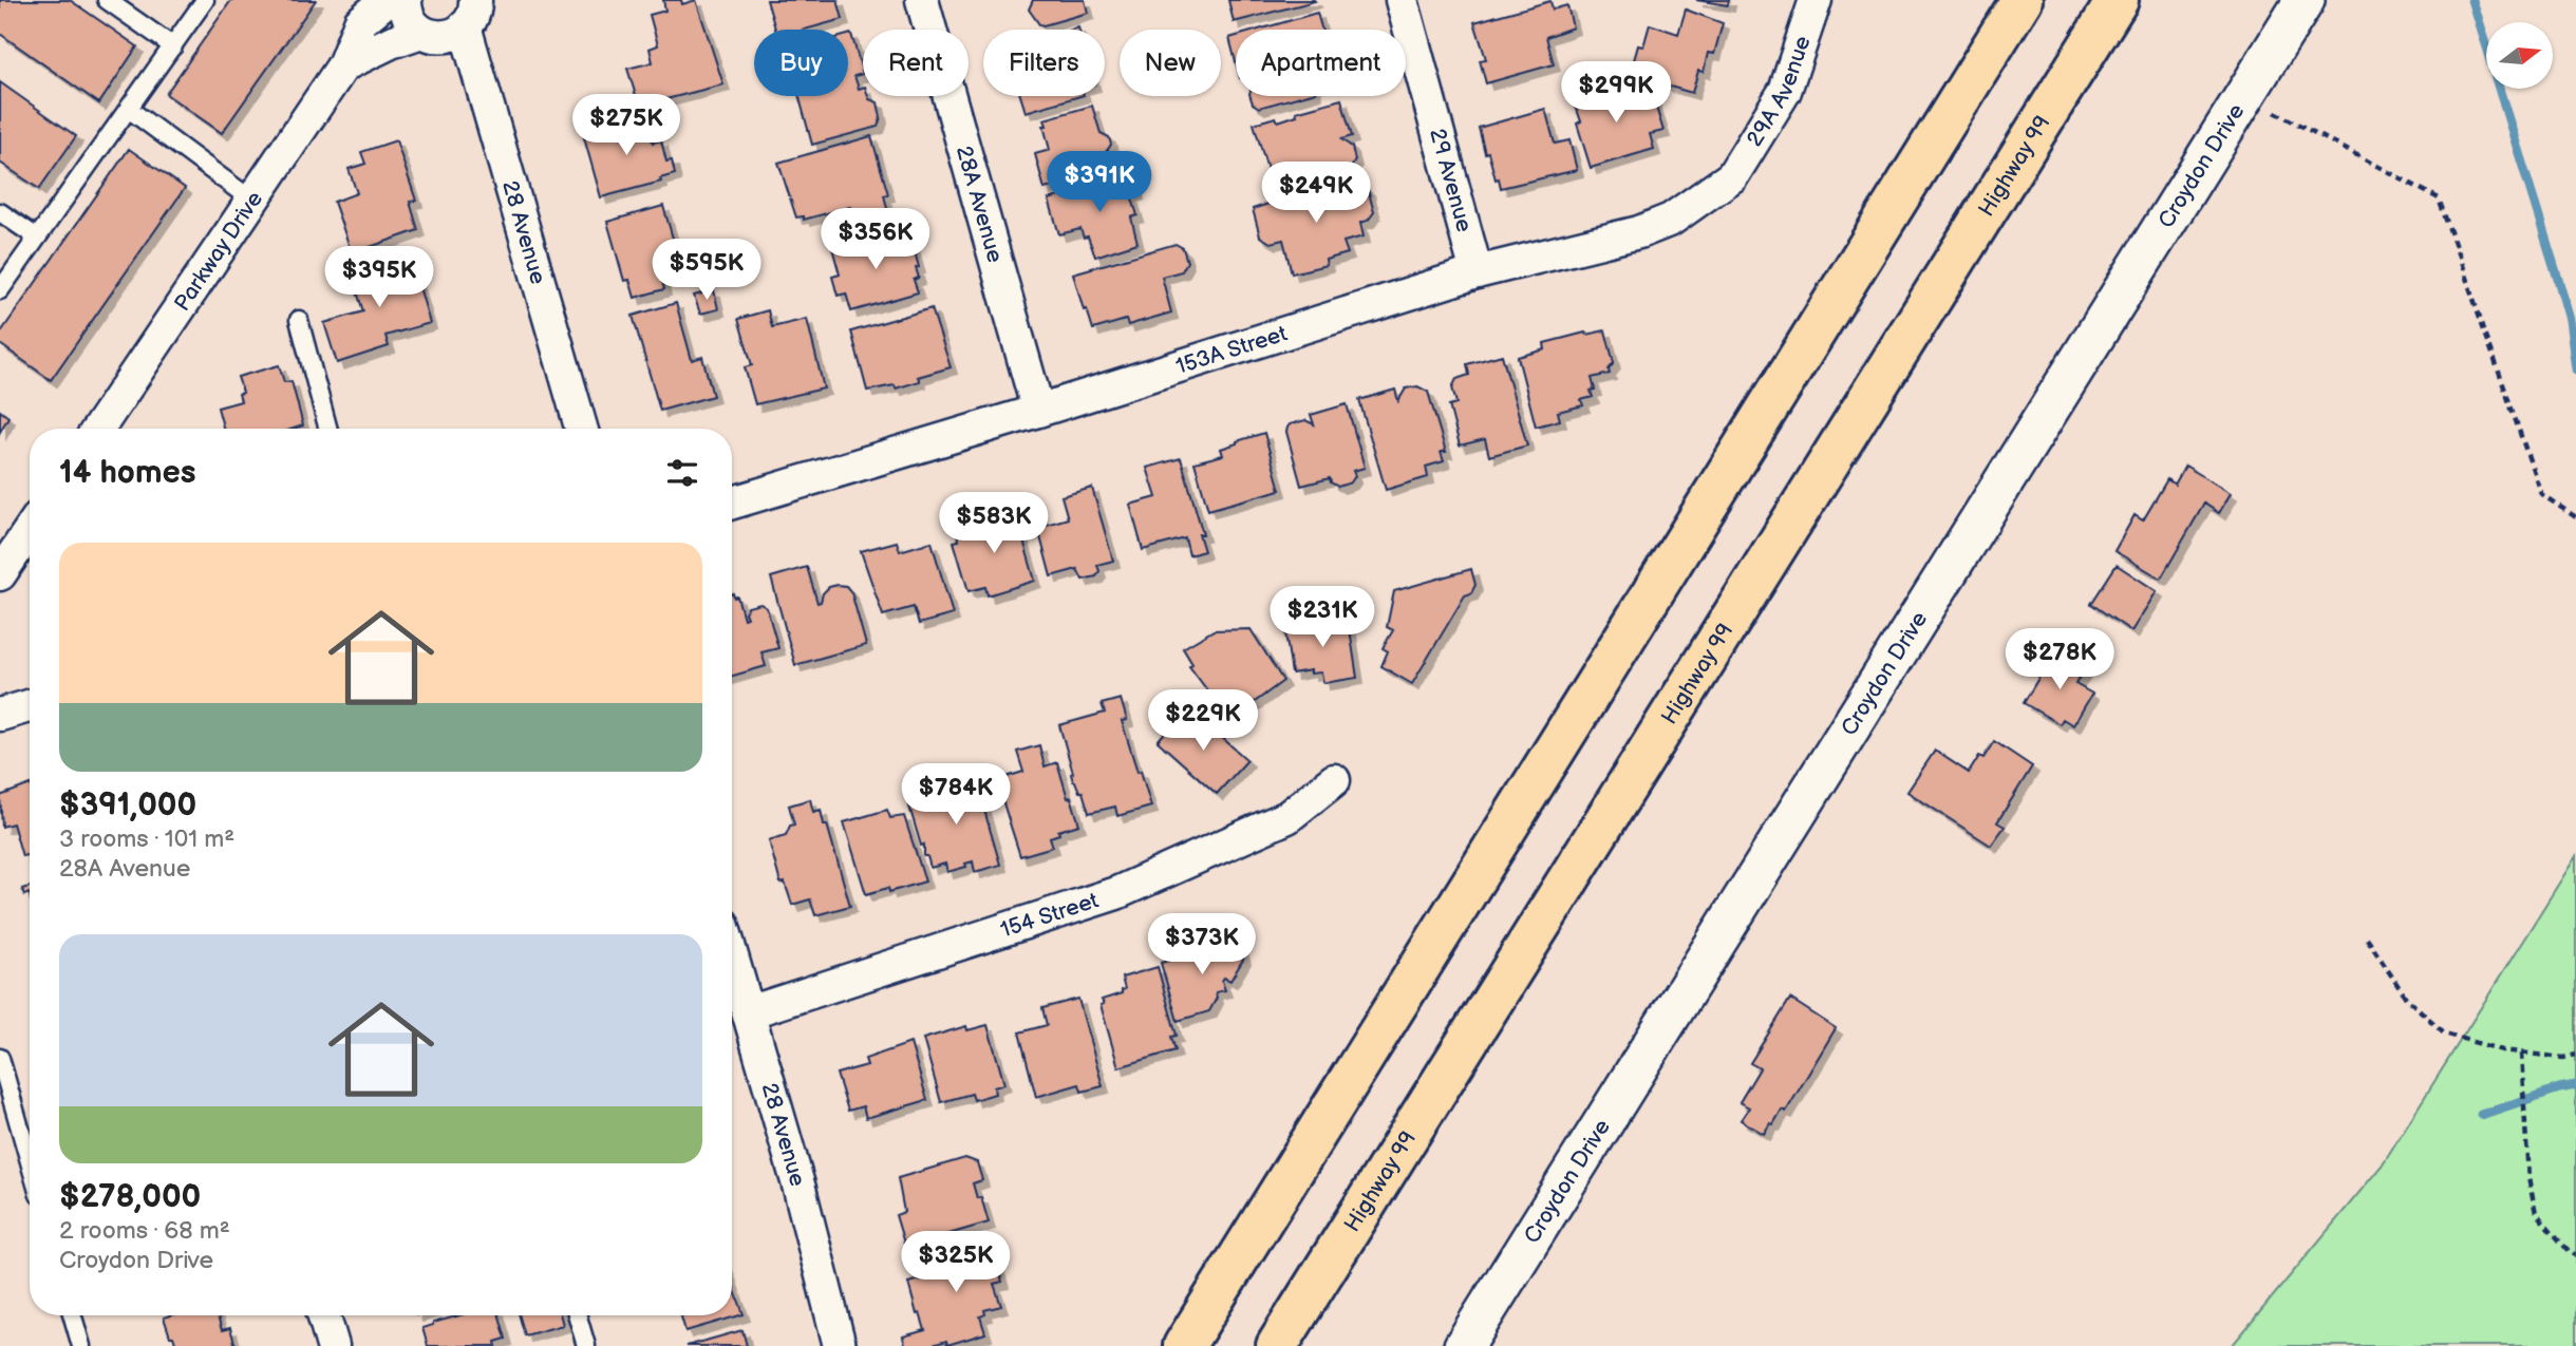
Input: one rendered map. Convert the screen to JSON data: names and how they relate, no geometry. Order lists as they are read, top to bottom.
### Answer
{
  "streets": {
    "highway": ["Highway 99"],
    "street": [
      "29A Avenue",
      "Croydon Drive",
      "29 Avenue",
      "28A Avenue",
      "28 Avenue",
      "Parkway Drive",
      "153A Street",
      "154 Street"
    ]
  },
  "crossings": [
    ["29A Avenue", "153A Street"],
    ["29 Avenue", "153A Street"],
    ["28A Avenue", "153A Street"],
    ["28 Avenue", "154 Street"]
  ],
  "north": "right",
  "page": {
    "chip": [
      "Buy",
      "Rent",
      "Filters",
      "New",
      "Apartment"
    ],
    "price": [
      "$299K",
      "$275K",
      "$391K",
      "$249K",
      "$356K",
      "$595K",
      "$395K",
      "$583K",
      "$231K",
      "$278K",
      "$229K",
      "$784K",
      "$373K",
      "$325K"
    ],
    "heading": "14 homes",
    "list": [
      {
        "name": "$391,000",
        "note": "3 rooms · 101 m² · 28A Avenue"
      },
      {
        "name": "$278,000",
        "note": "2 rooms · 68 m² · Croydon Drive"
      }
    ]
  }
}
